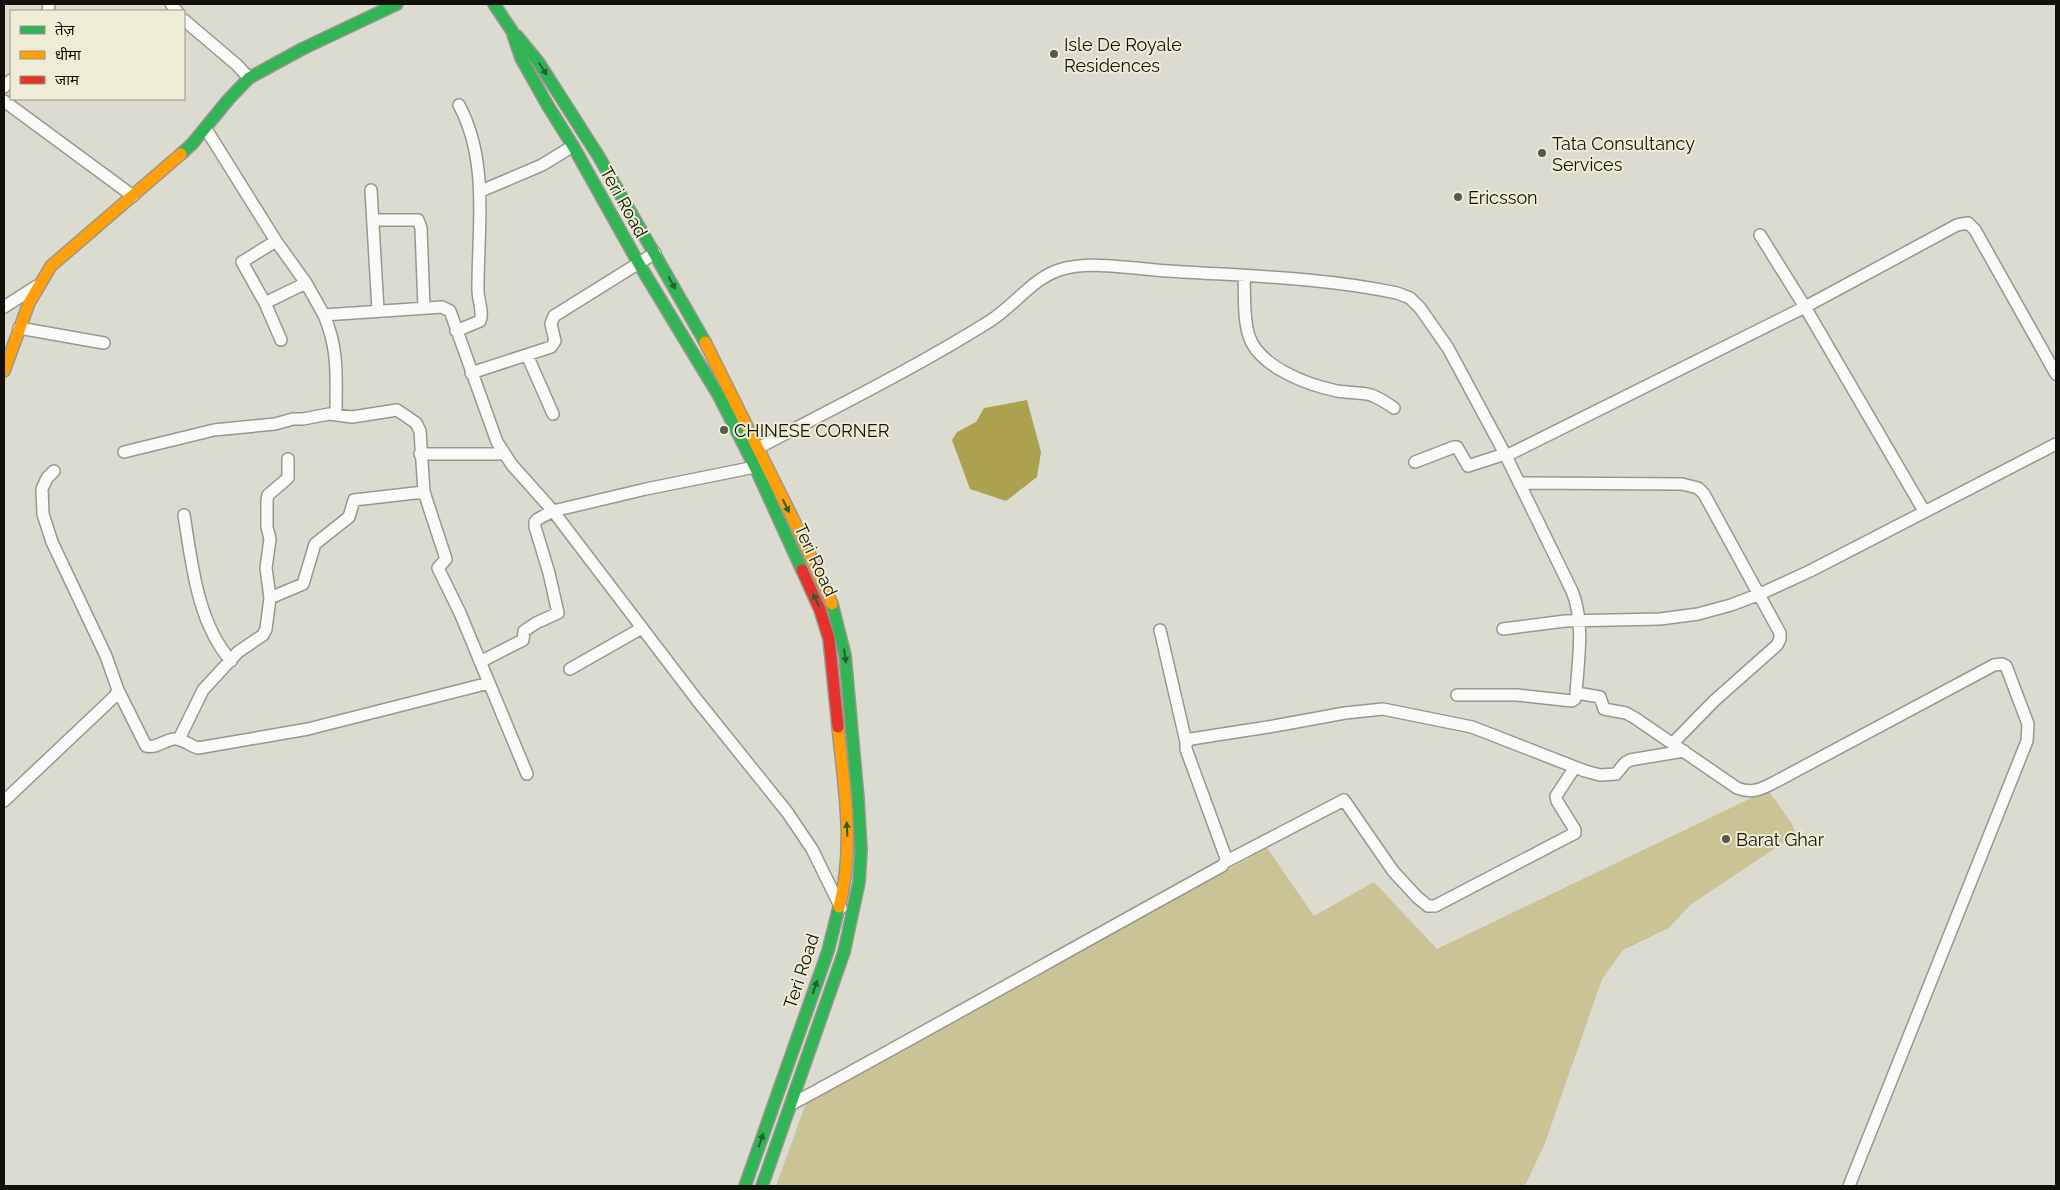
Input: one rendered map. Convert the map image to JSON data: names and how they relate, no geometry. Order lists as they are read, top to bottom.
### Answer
{
  "streets": {
    "street": ["Teri Road"]
  },
  "places": [
    "Isle De Royale Residences",
    "Tata Consultancy Services",
    "Ericsson",
    "CHINESE CORNER",
    "Barat Ghar"
  ],
  "legend": ["तेज़", "धीमा", "जाम"]
}
